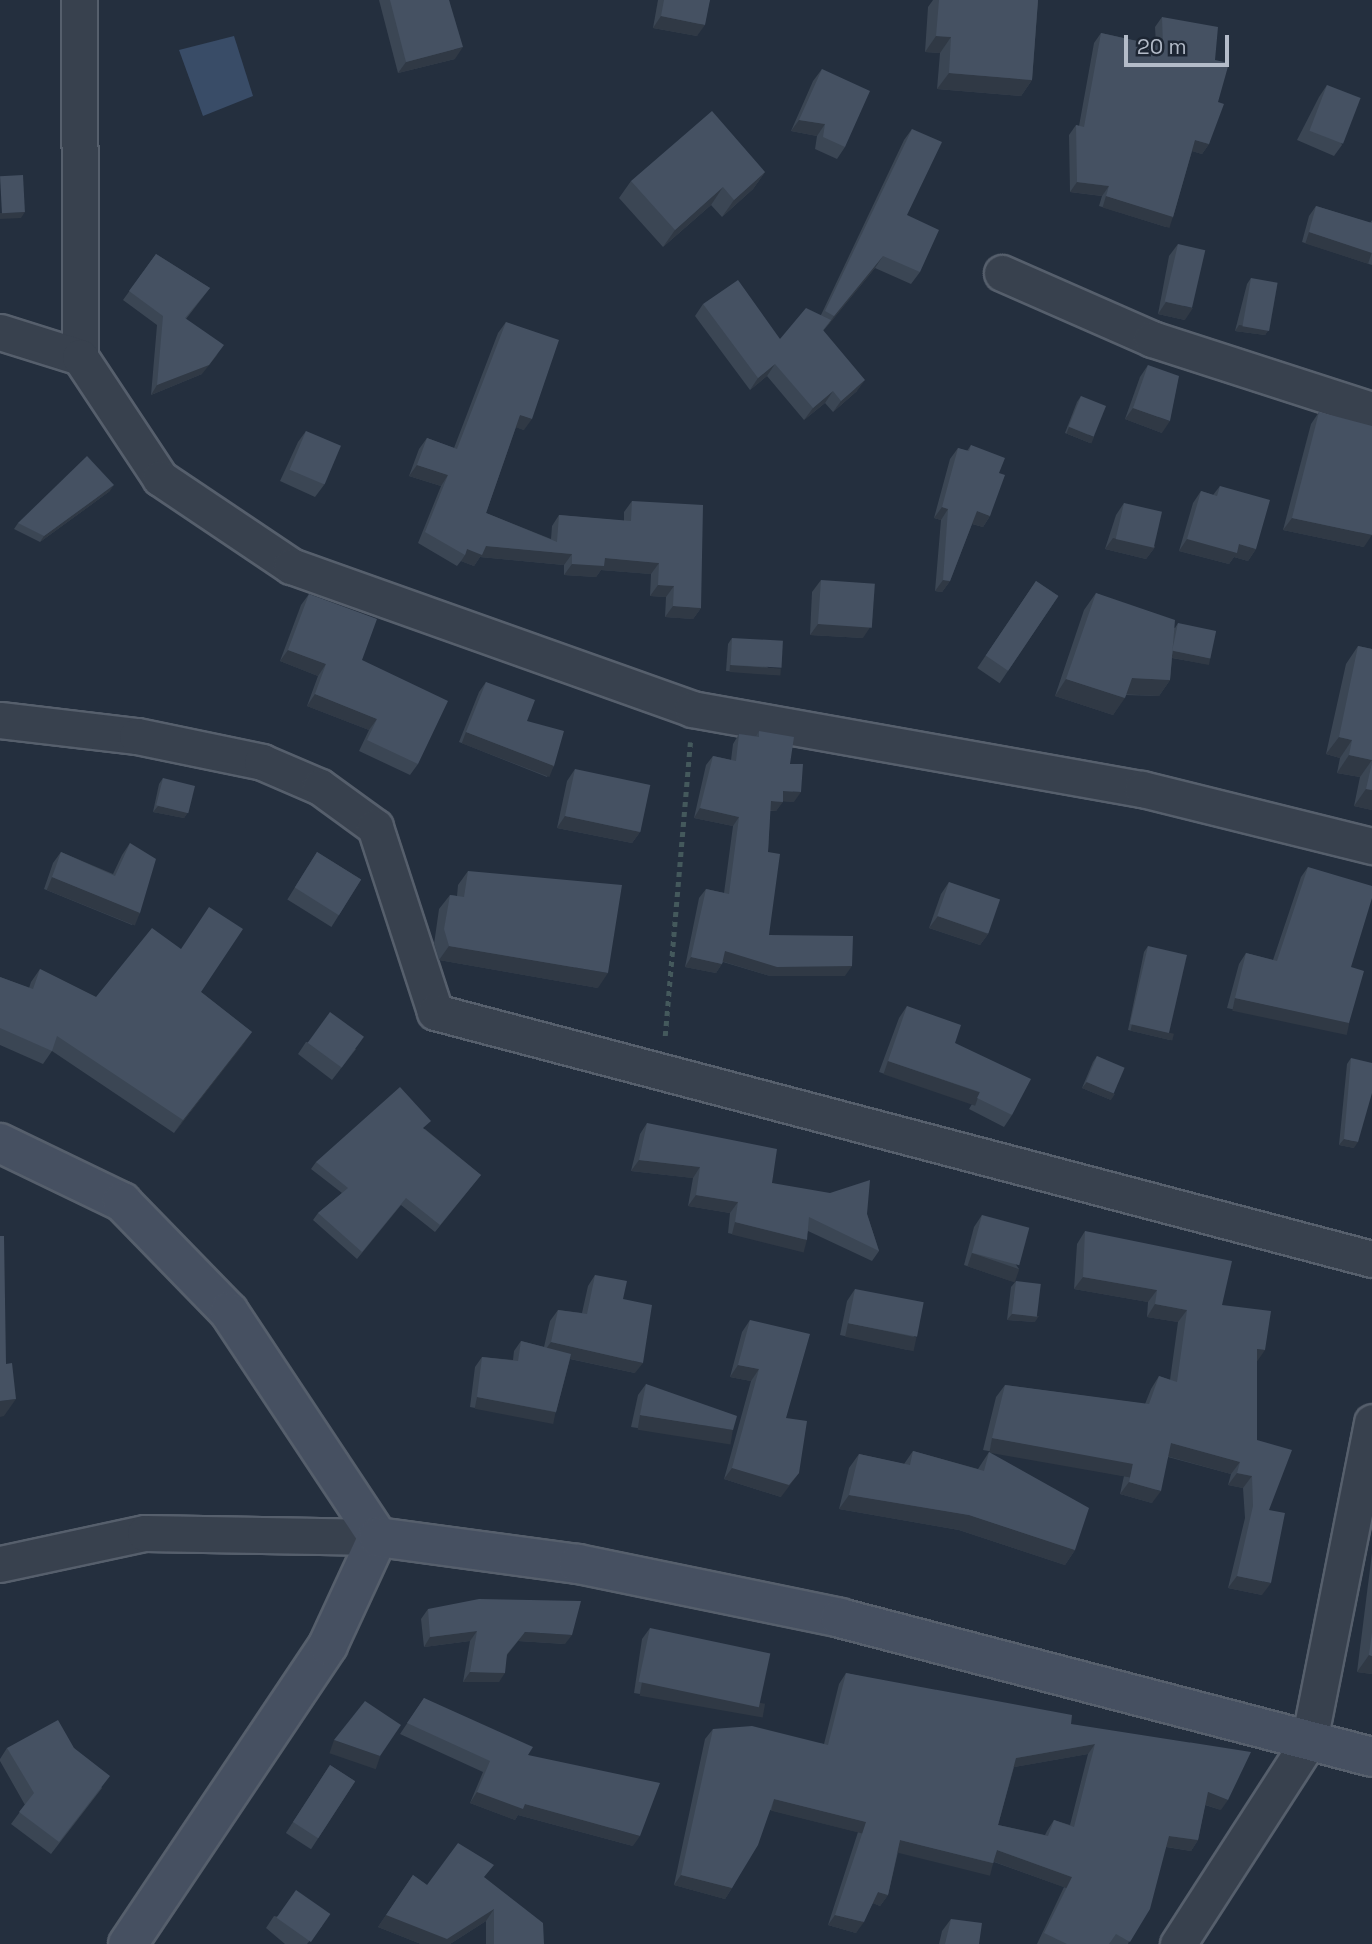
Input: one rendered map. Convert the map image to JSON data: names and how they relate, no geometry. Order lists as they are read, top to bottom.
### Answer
{
  "scale_bar": "20 m"
}
